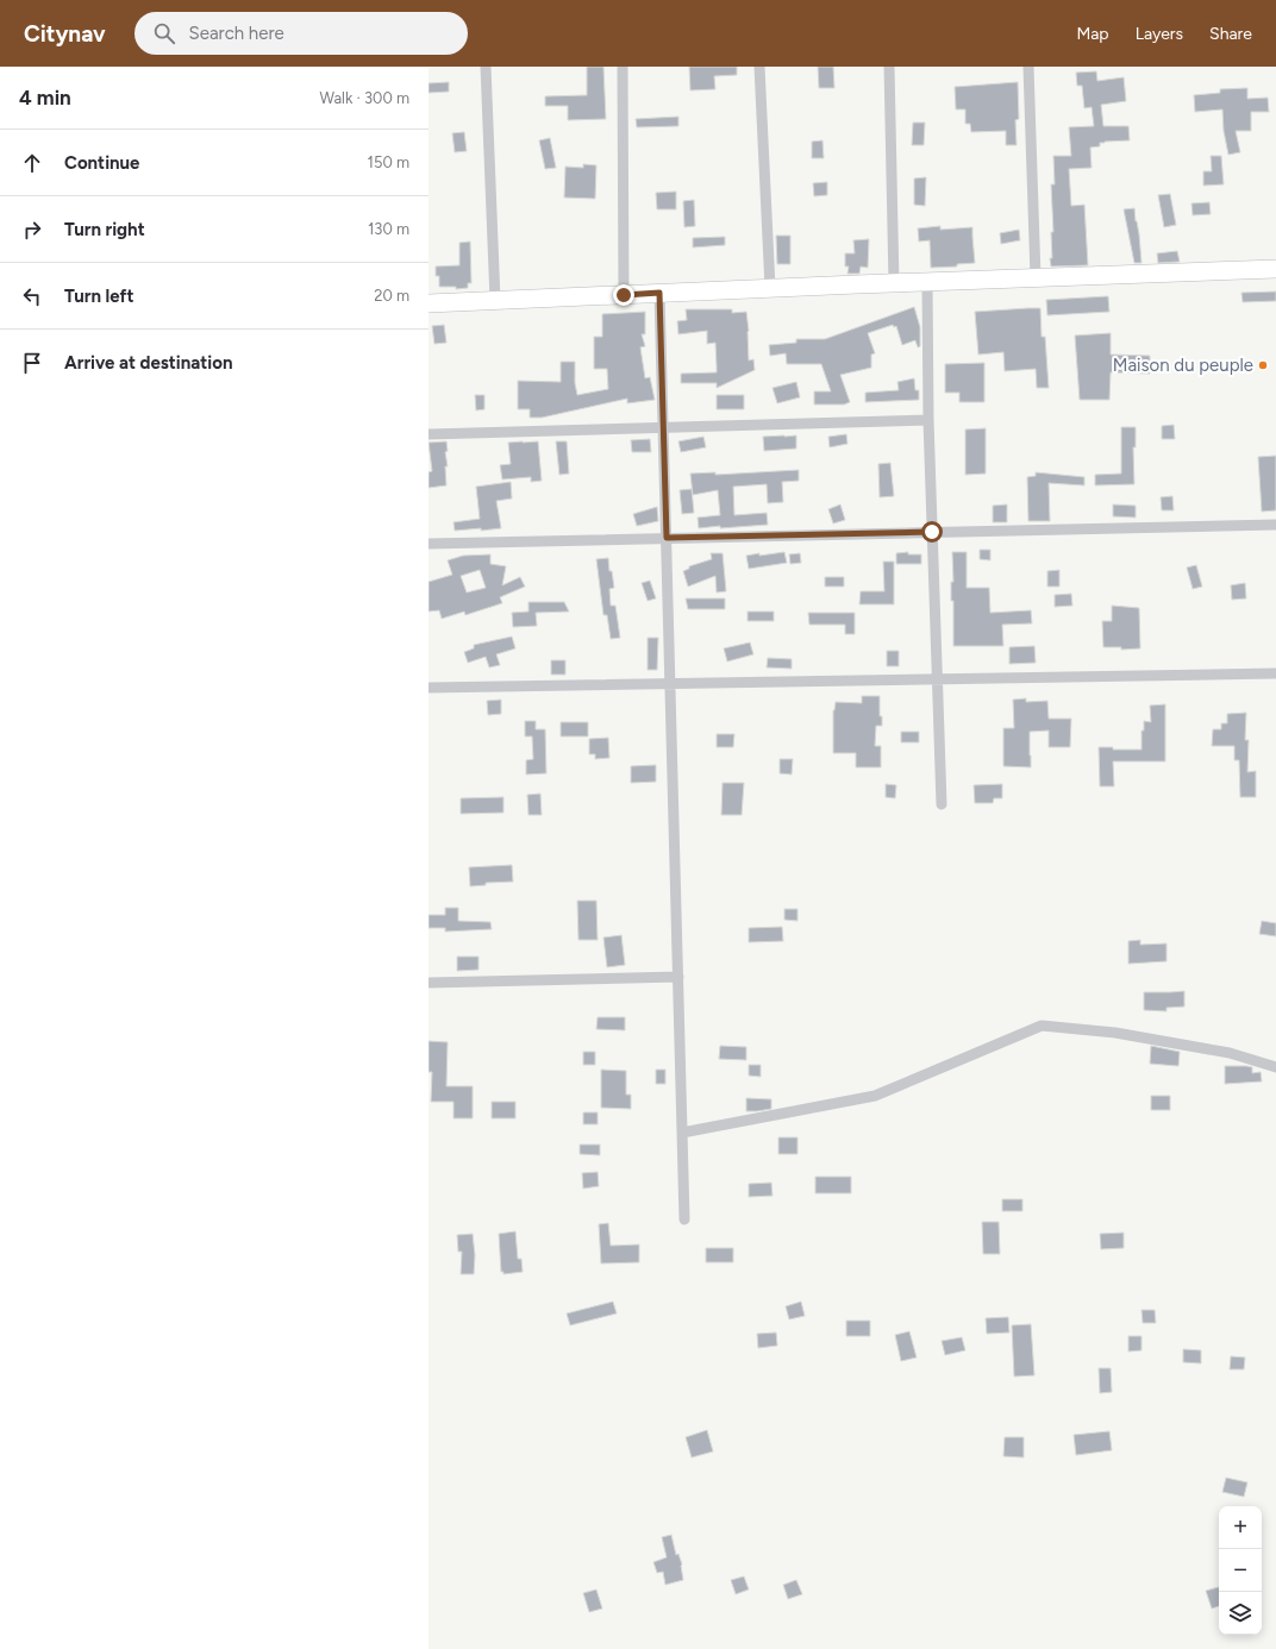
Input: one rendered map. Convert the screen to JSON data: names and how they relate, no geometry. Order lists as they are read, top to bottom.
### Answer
{
  "places": ["Maison du peuple"],
  "page": {
    "header": "Citynav",
    "search": "Search here",
    "nav": ["Map", "Layers", "Share"],
    "heading": ["4 min", "Walk · 300 m"],
    "list": [
      ["Continue", "150 m"],
      ["Turn right", "130 m"],
      ["Turn left", "20 m"],
      "Arrive at destination"
    ],
    "map_buttons": ["+", "−"]
  }
}
